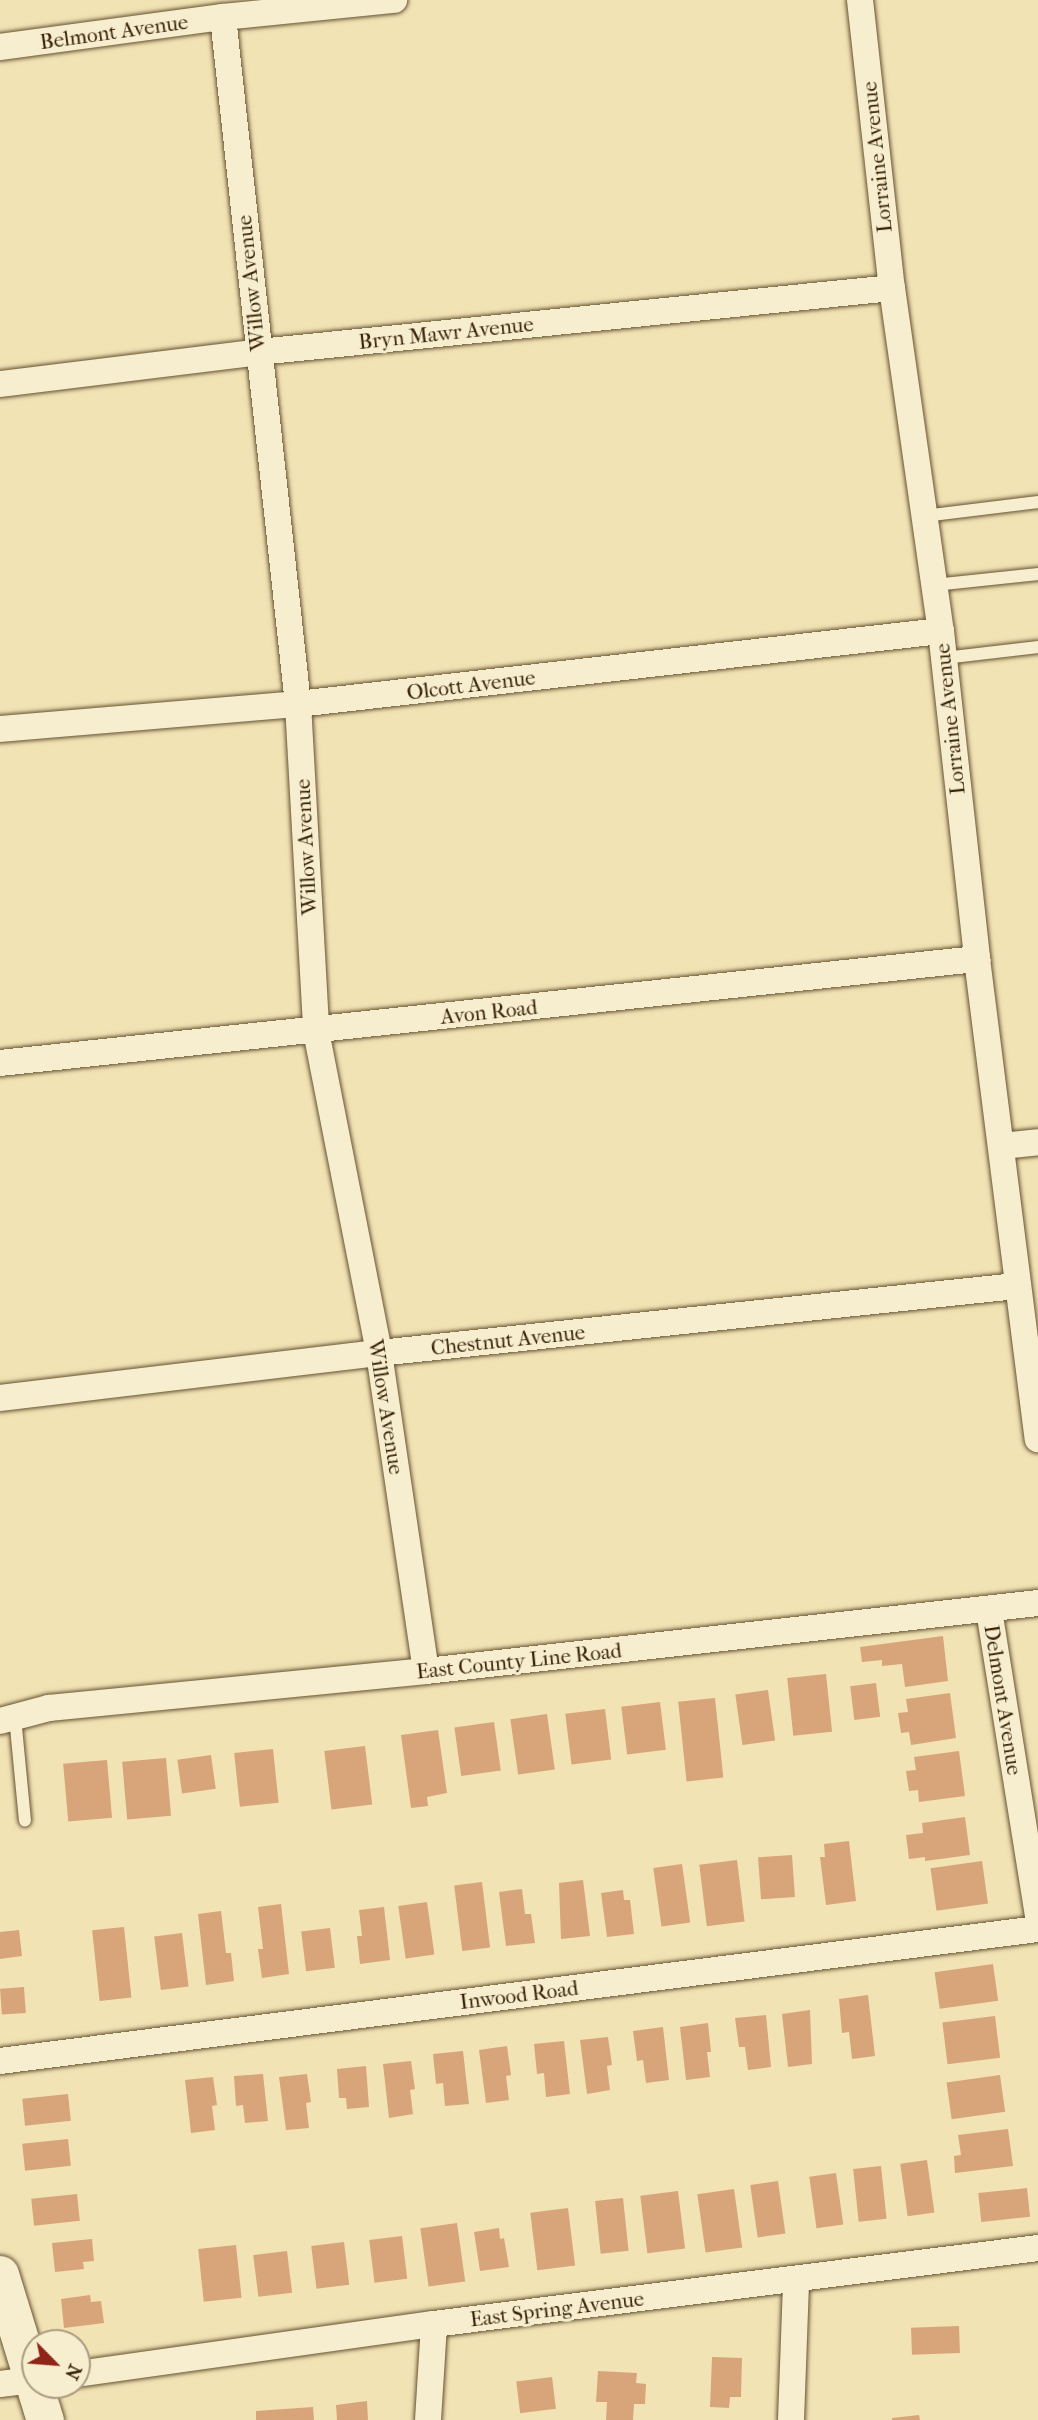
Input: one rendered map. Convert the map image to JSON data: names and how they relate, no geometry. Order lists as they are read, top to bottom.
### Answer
{
  "streets": {
    "street": [
      "Belmont Avenue",
      "Lorraine Avenue",
      "Willow Avenue",
      "Bryn Mawr Avenue",
      "Olcott Avenue",
      "Avon Road",
      "Chestnut Avenue",
      "East County Line Road",
      "Delmont Avenue",
      "Inwood Road",
      "East Spring Avenue"
    ]
  },
  "crossings": [
    ["Belmont Avenue", "Willow Avenue"],
    ["Lorraine Avenue", "Bryn Mawr Avenue"],
    ["Lorraine Avenue", "Olcott Avenue"],
    ["Lorraine Avenue", "Avon Road"],
    ["Lorraine Avenue", "Chestnut Avenue"],
    ["Willow Avenue", "Bryn Mawr Avenue"],
    ["Willow Avenue", "Olcott Avenue"],
    ["Willow Avenue", "Avon Road"],
    ["Willow Avenue", "Chestnut Avenue"],
    ["Willow Avenue", "East County Line Road"],
    ["East County Line Road", "Delmont Avenue"]
  ],
  "north": "bottom right"
}
